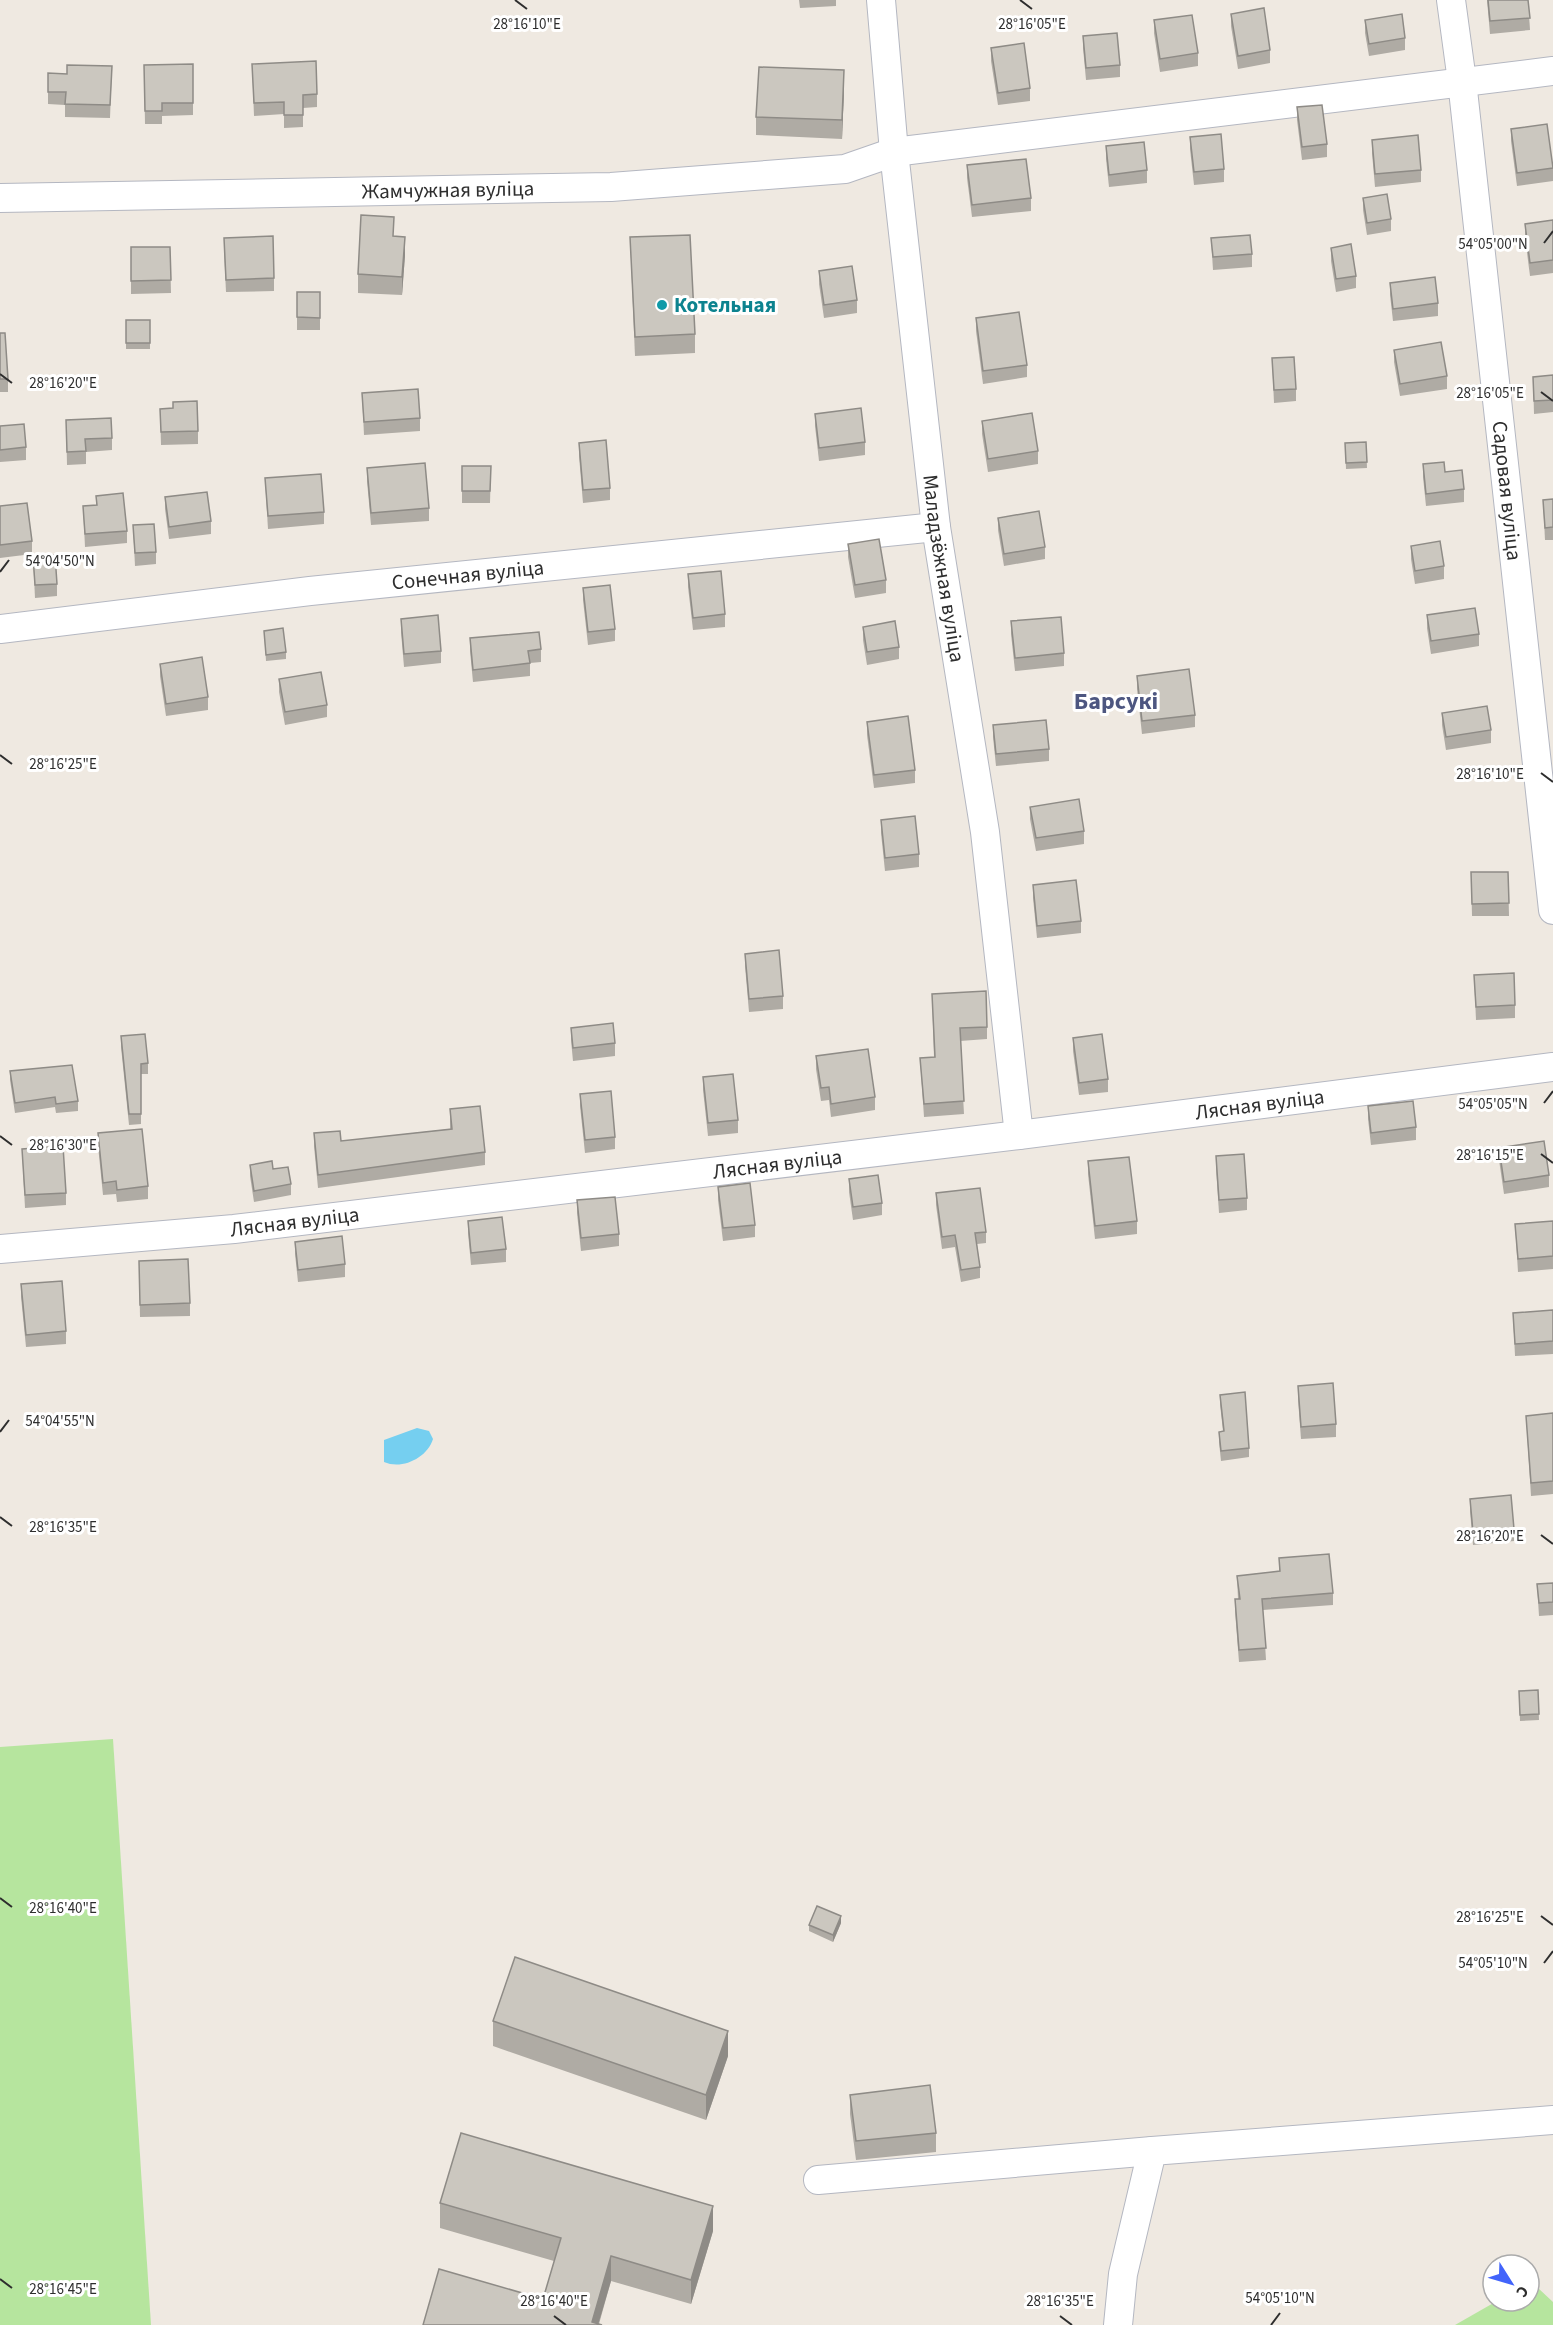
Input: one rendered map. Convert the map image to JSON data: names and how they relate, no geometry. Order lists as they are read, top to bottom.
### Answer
{
  "streets": {
    "street": [
      "Жамчужная вуліца",
      "Садовая вуліца",
      "Маладзёжная вуліца",
      "Сонечная вуліца",
      "Лясная вуліца"
    ]
  },
  "crossings": [
    ["Жамчужная вуліца", "Садовая вуліца"],
    ["Жамчужная вуліца", "Маладзёжная вуліца"],
    ["Маладзёжная вуліца", "Сонечная вуліца"],
    ["Маладзёжная вуліца", "Лясная вуліца"]
  ],
  "districts": ["Барсукі"],
  "places": ["Котельная"],
  "north": "bottom right",
  "coordinates": [
    "28°16'10\"E",
    "28°16'05\"E",
    "54°05'00\"N",
    "28°16'20\"E",
    "54°04'50\"N",
    "28°16'25\"E",
    "54°05'05\"N",
    "28°16'30\"E",
    "28°16'15\"E",
    "54°04'55\"N",
    "28°16'35\"E",
    "28°16'40\"E",
    "54°05'10\"N",
    "28°16'45\"E"
  ]
}
